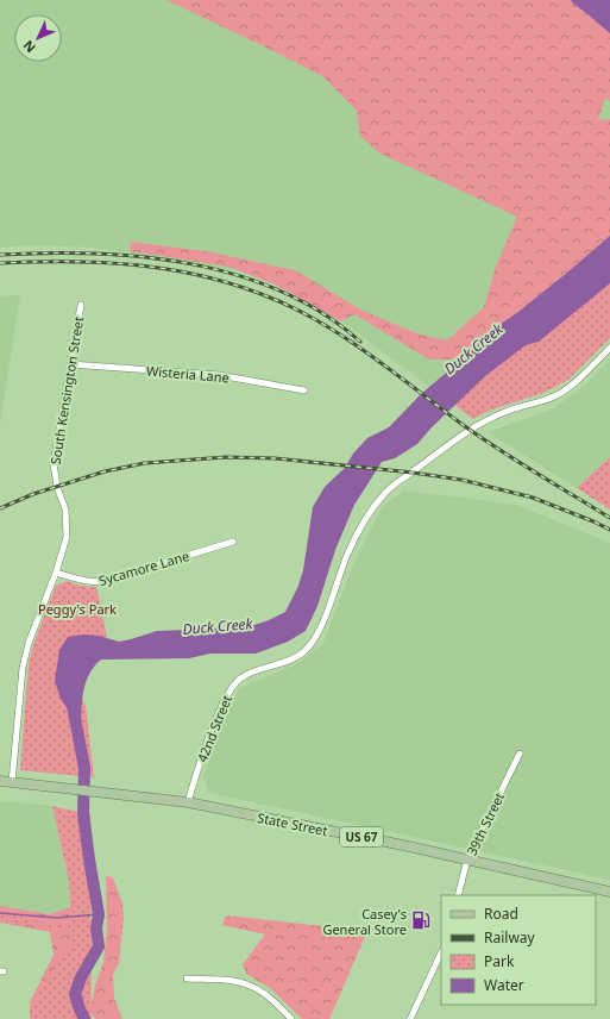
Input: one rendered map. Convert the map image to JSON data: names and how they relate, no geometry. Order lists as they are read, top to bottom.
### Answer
{
  "streets": {
    "main road": ["State Street", "US 67"],
    "street": [
      "Wisteria Lane",
      "South Kensington Street",
      "Sycamore Lane",
      "42nd Street",
      "39th Street"
    ]
  },
  "crossings": [
    ["Wisteria Lane", "South Kensington Street"],
    ["South Kensington Street", "Sycamore Lane"],
    ["South Kensington Street", "State Street"],
    ["42nd Street", "State Street"],
    ["State Street", "39th Street"]
  ],
  "water": ["Duck Creek"],
  "parks": ["Peggy's Park"],
  "places": {
    "fuel station": ["Casey's General Store"]
  },
  "legend": [
    "Road",
    "Railway",
    "Park",
    "Water"
  ],
  "north": "bottom left"
}
